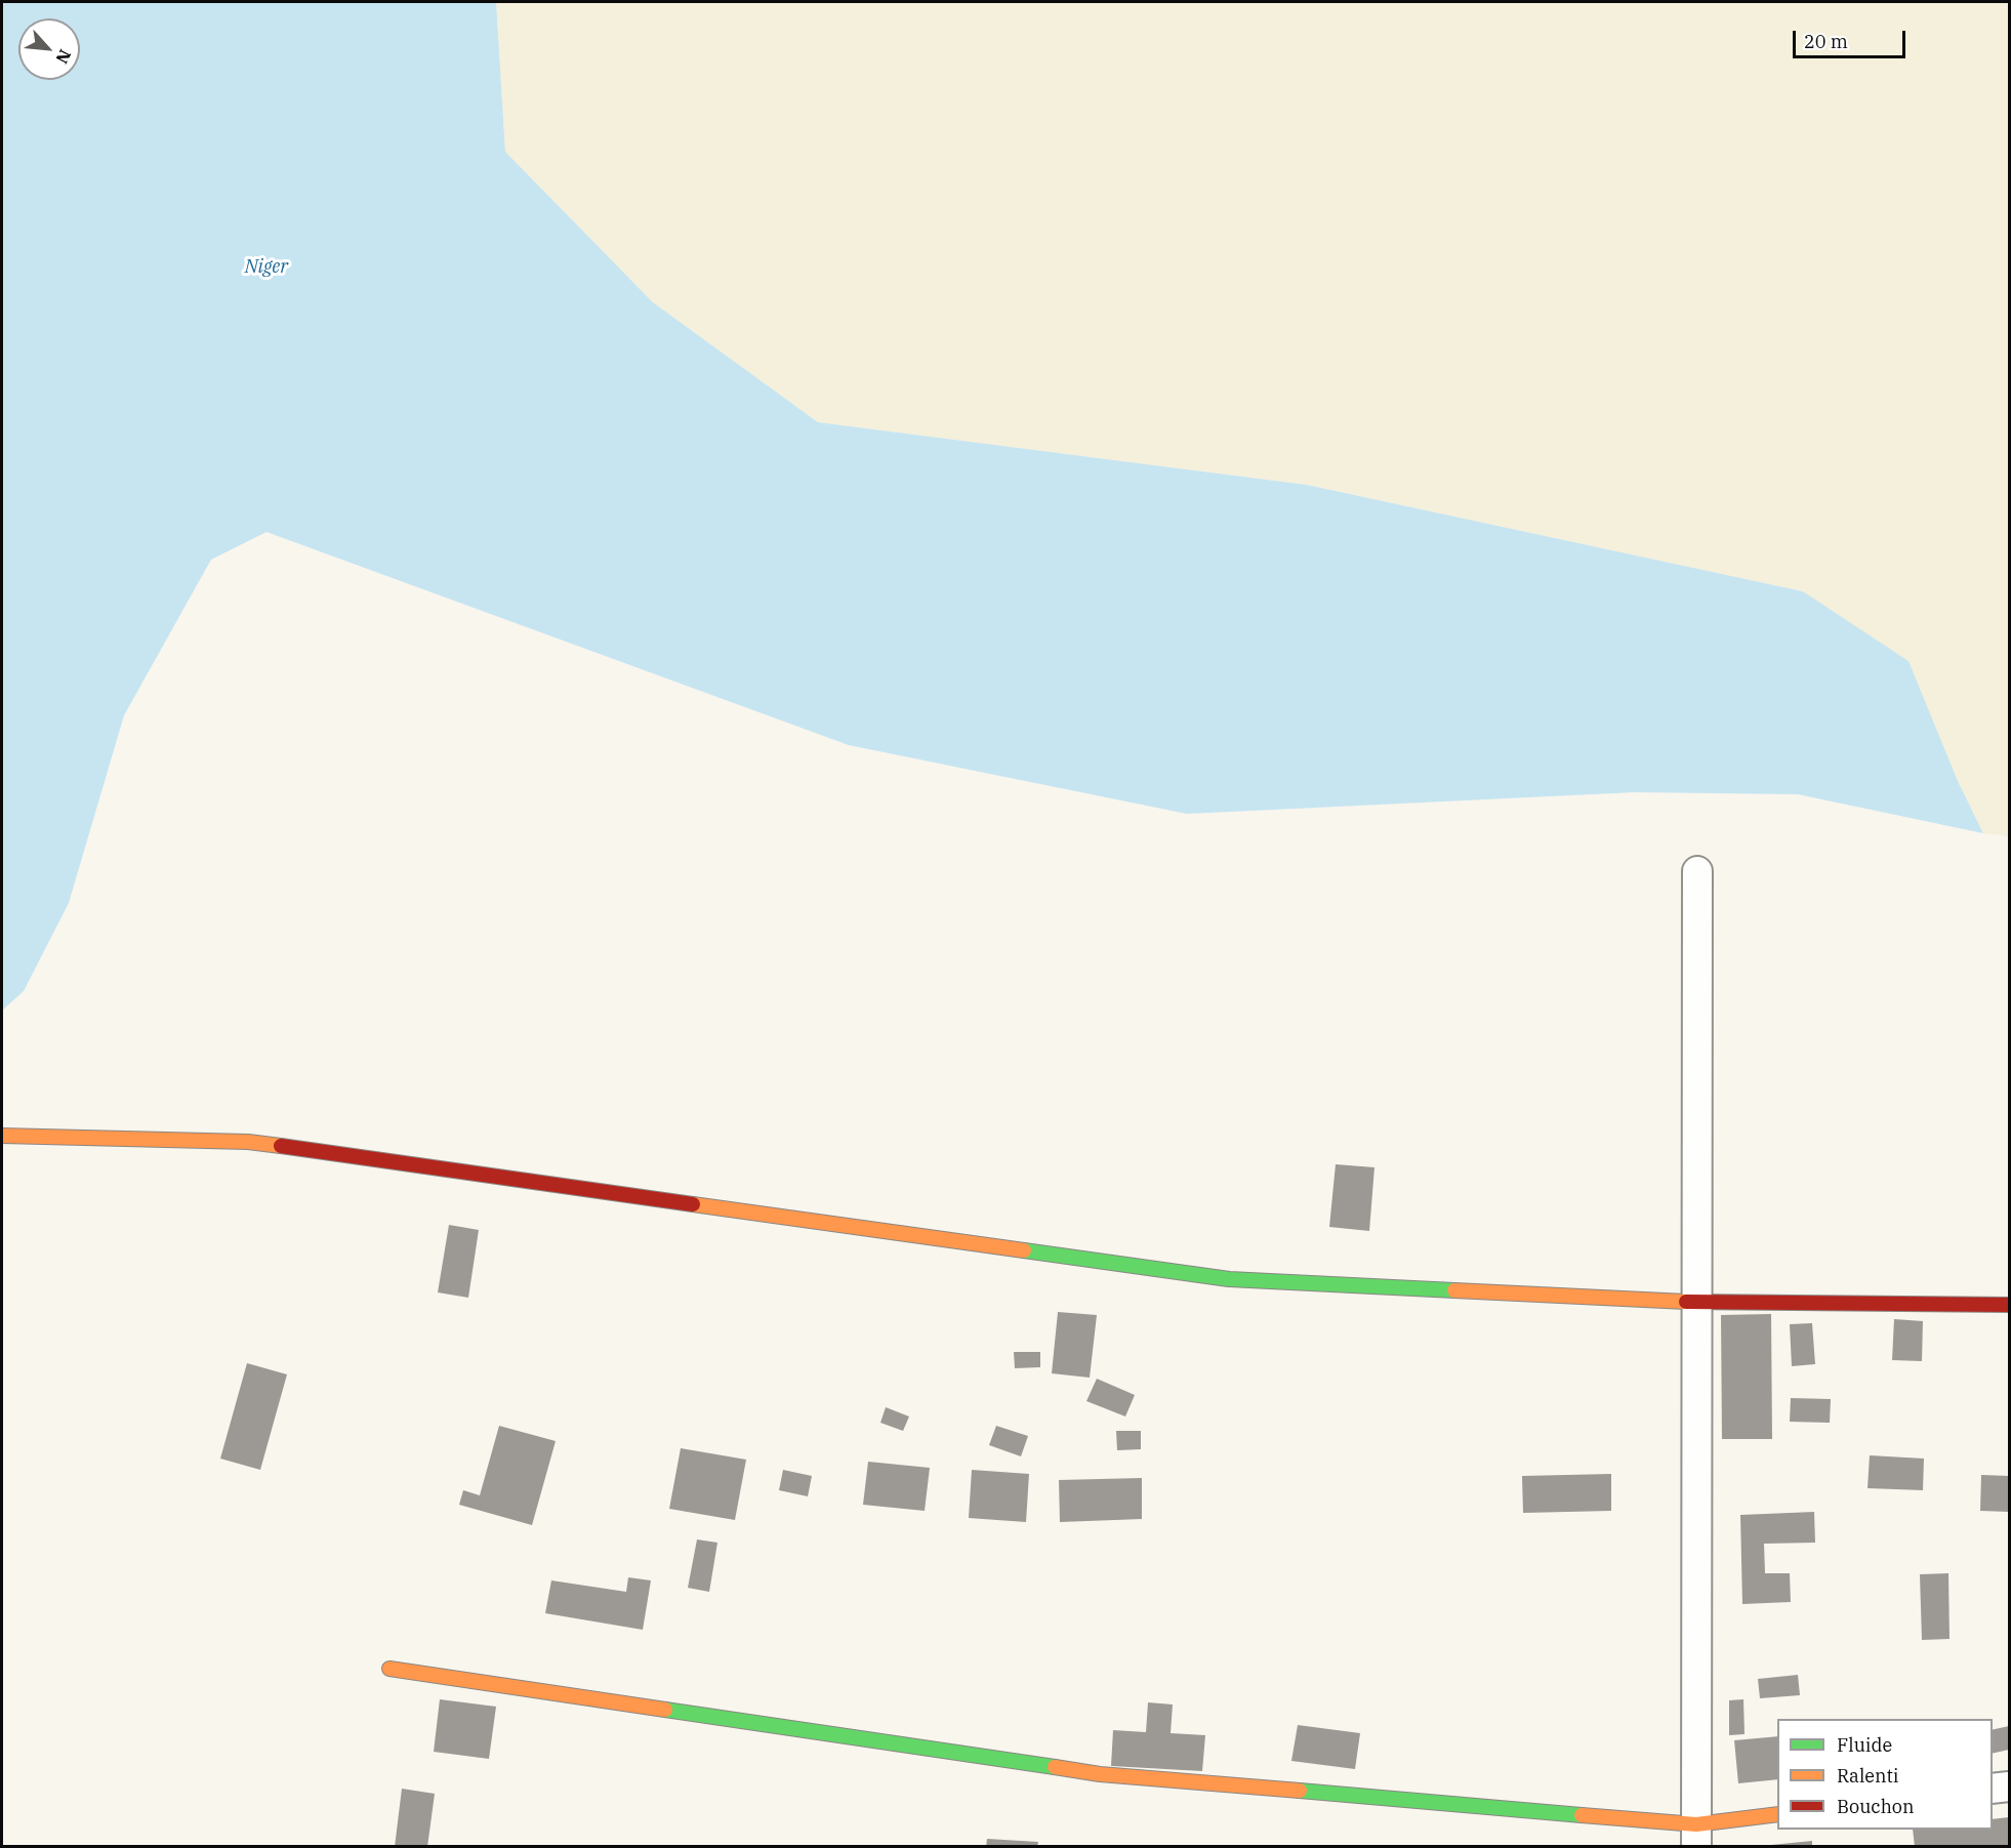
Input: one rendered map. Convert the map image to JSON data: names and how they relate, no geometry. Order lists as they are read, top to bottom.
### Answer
{
  "water": ["Niger"],
  "legend": ["Fluide", "Ralenti", "Bouchon"],
  "scale_bar": "20 m",
  "north": "bottom right"
}
